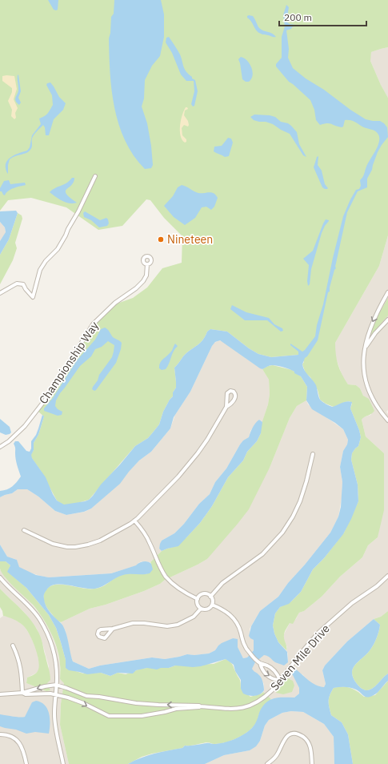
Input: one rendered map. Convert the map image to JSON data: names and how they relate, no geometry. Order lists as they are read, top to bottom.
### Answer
{
  "streets": {
    "street": ["Championship Way", "Seven Mile Drive"]
  },
  "places": ["Nineteen"],
  "scale_bar": "200 m"
}
